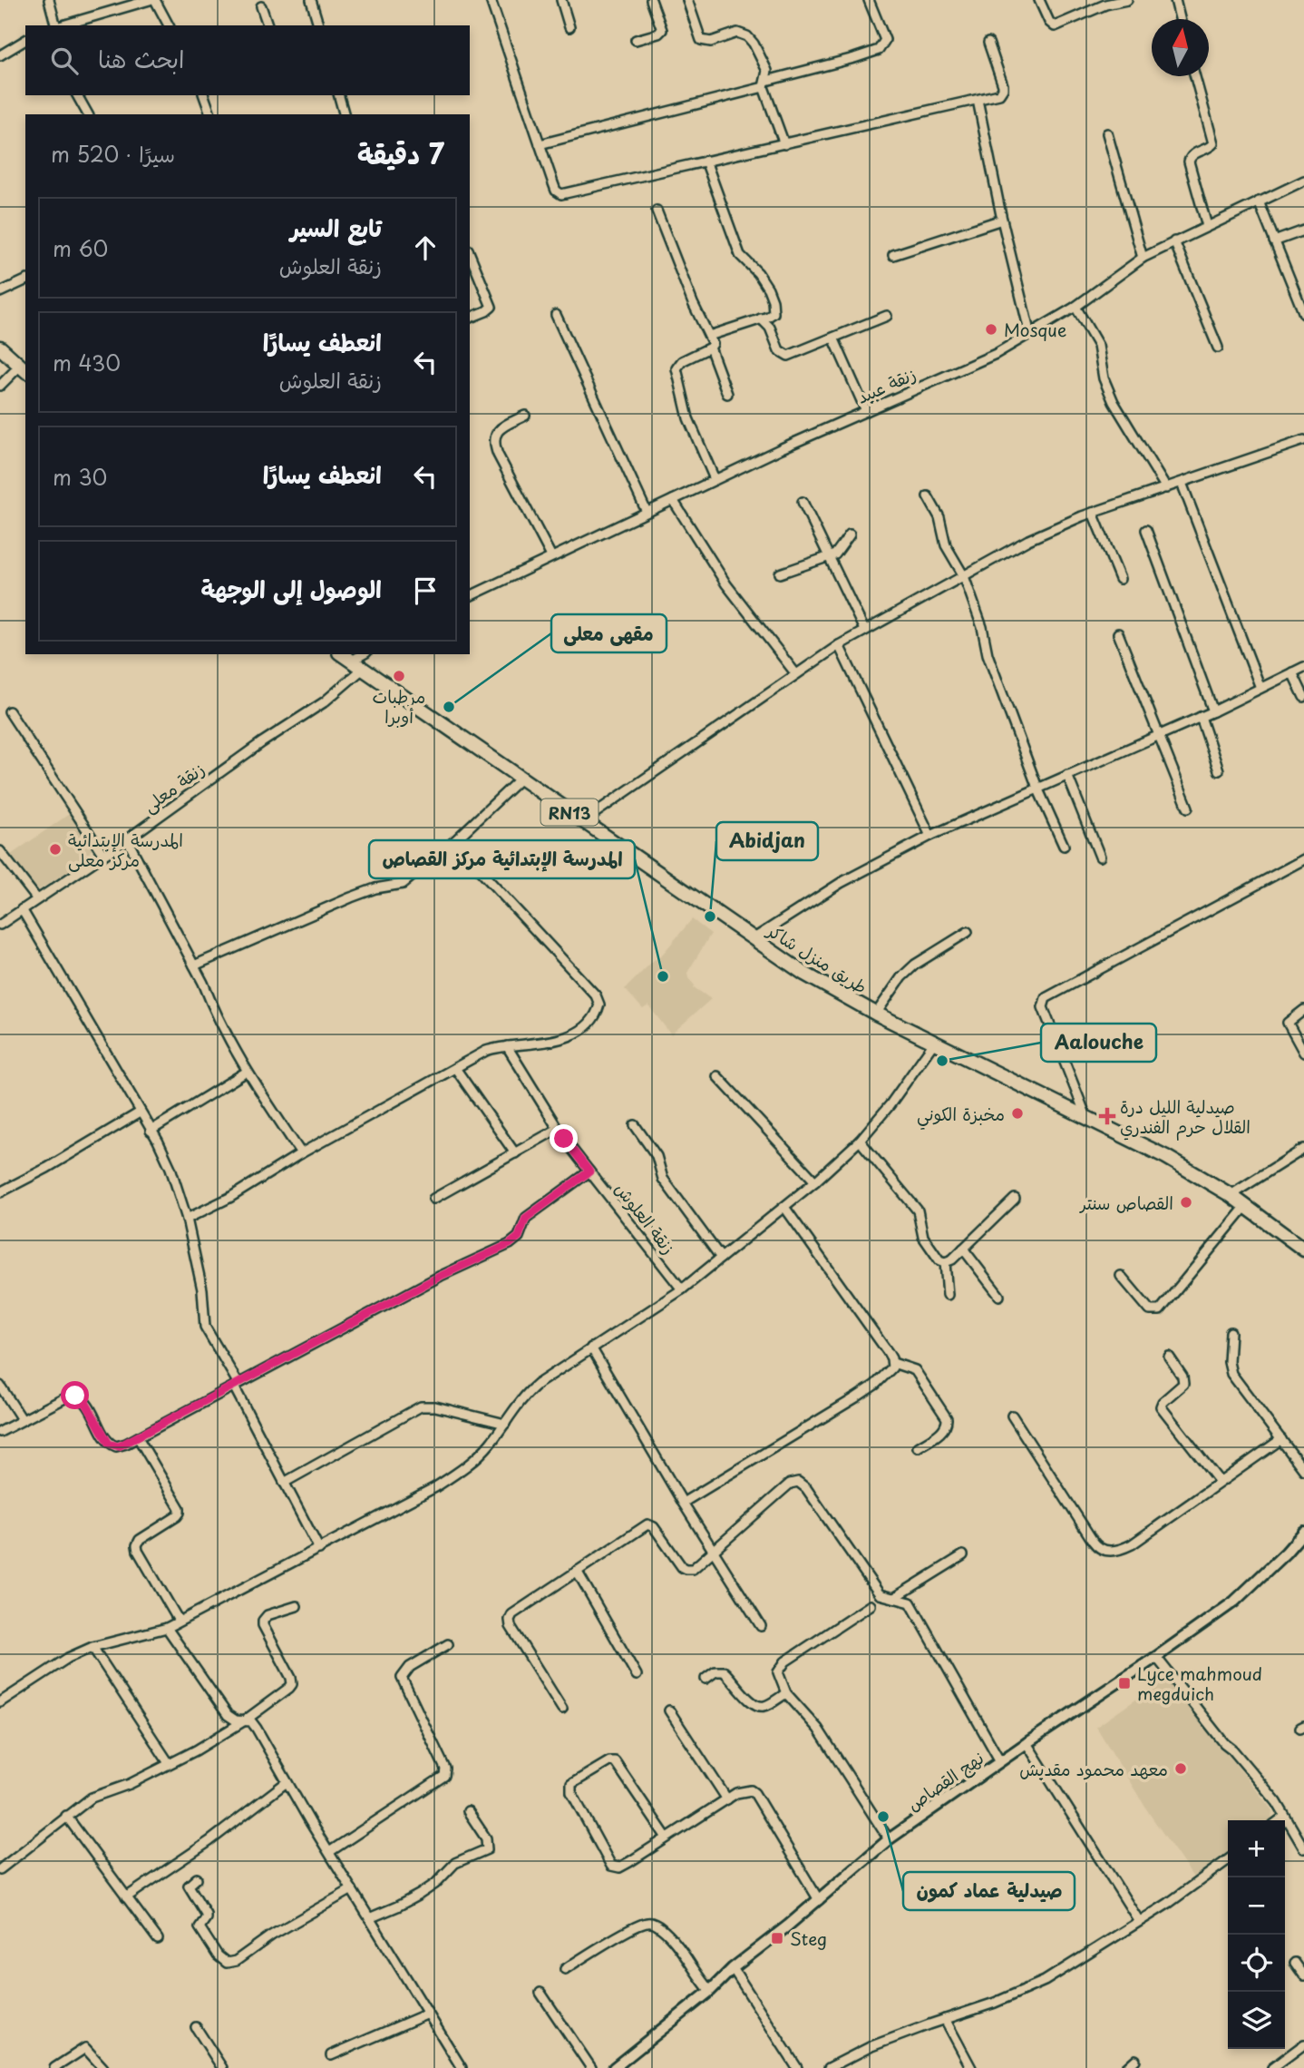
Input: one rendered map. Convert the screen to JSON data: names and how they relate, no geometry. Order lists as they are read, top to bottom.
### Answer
{
  "streets": {
    "main road": ["RN13", "طريق منزل شاكر"],
    "street": [
      "زنقة عبيد",
      "زنقة معلى",
      "زنقة العلوش",
      "نهج القصاص"
    ]
  },
  "crossings": [
    ["زنقة معلى", "طريق منزل شاكر"]
  ],
  "places": {
    "other": [
      "Mosque",
      "مرطبات أوبرا",
      "مقهى معلى",
      "المدرسة الإبتدائية مركز معلى",
      "Abidjan",
      "المدرسة الإبتدائية مركز القصاص",
      "Aalouche",
      "مخبزة الكوني",
      "القصاص سنتر",
      "معهد محمود مقديش",
      "صيدلية عماد كمون"
    ],
    "health": ["صيدلية الليل درة القلال حرم الفندري"],
    "transit": ["Lyce mahmoud megduich", "Steg"]
  },
  "north": "top",
  "page": {
    "search": "ابحث هنا",
    "heading": ["7 دقيقة", "سيرًا · 520 m"],
    "list": [
      ["تابع السير", "زنقة العلوش", "60 m"],
      ["انعطف يسارًا", "زنقة العلوش", "430 m"],
      ["انعطف يسارًا", "30 m"],
      "الوصول إلى الوجهة"
    ],
    "map_buttons": ["+", "−"]
  }
}
